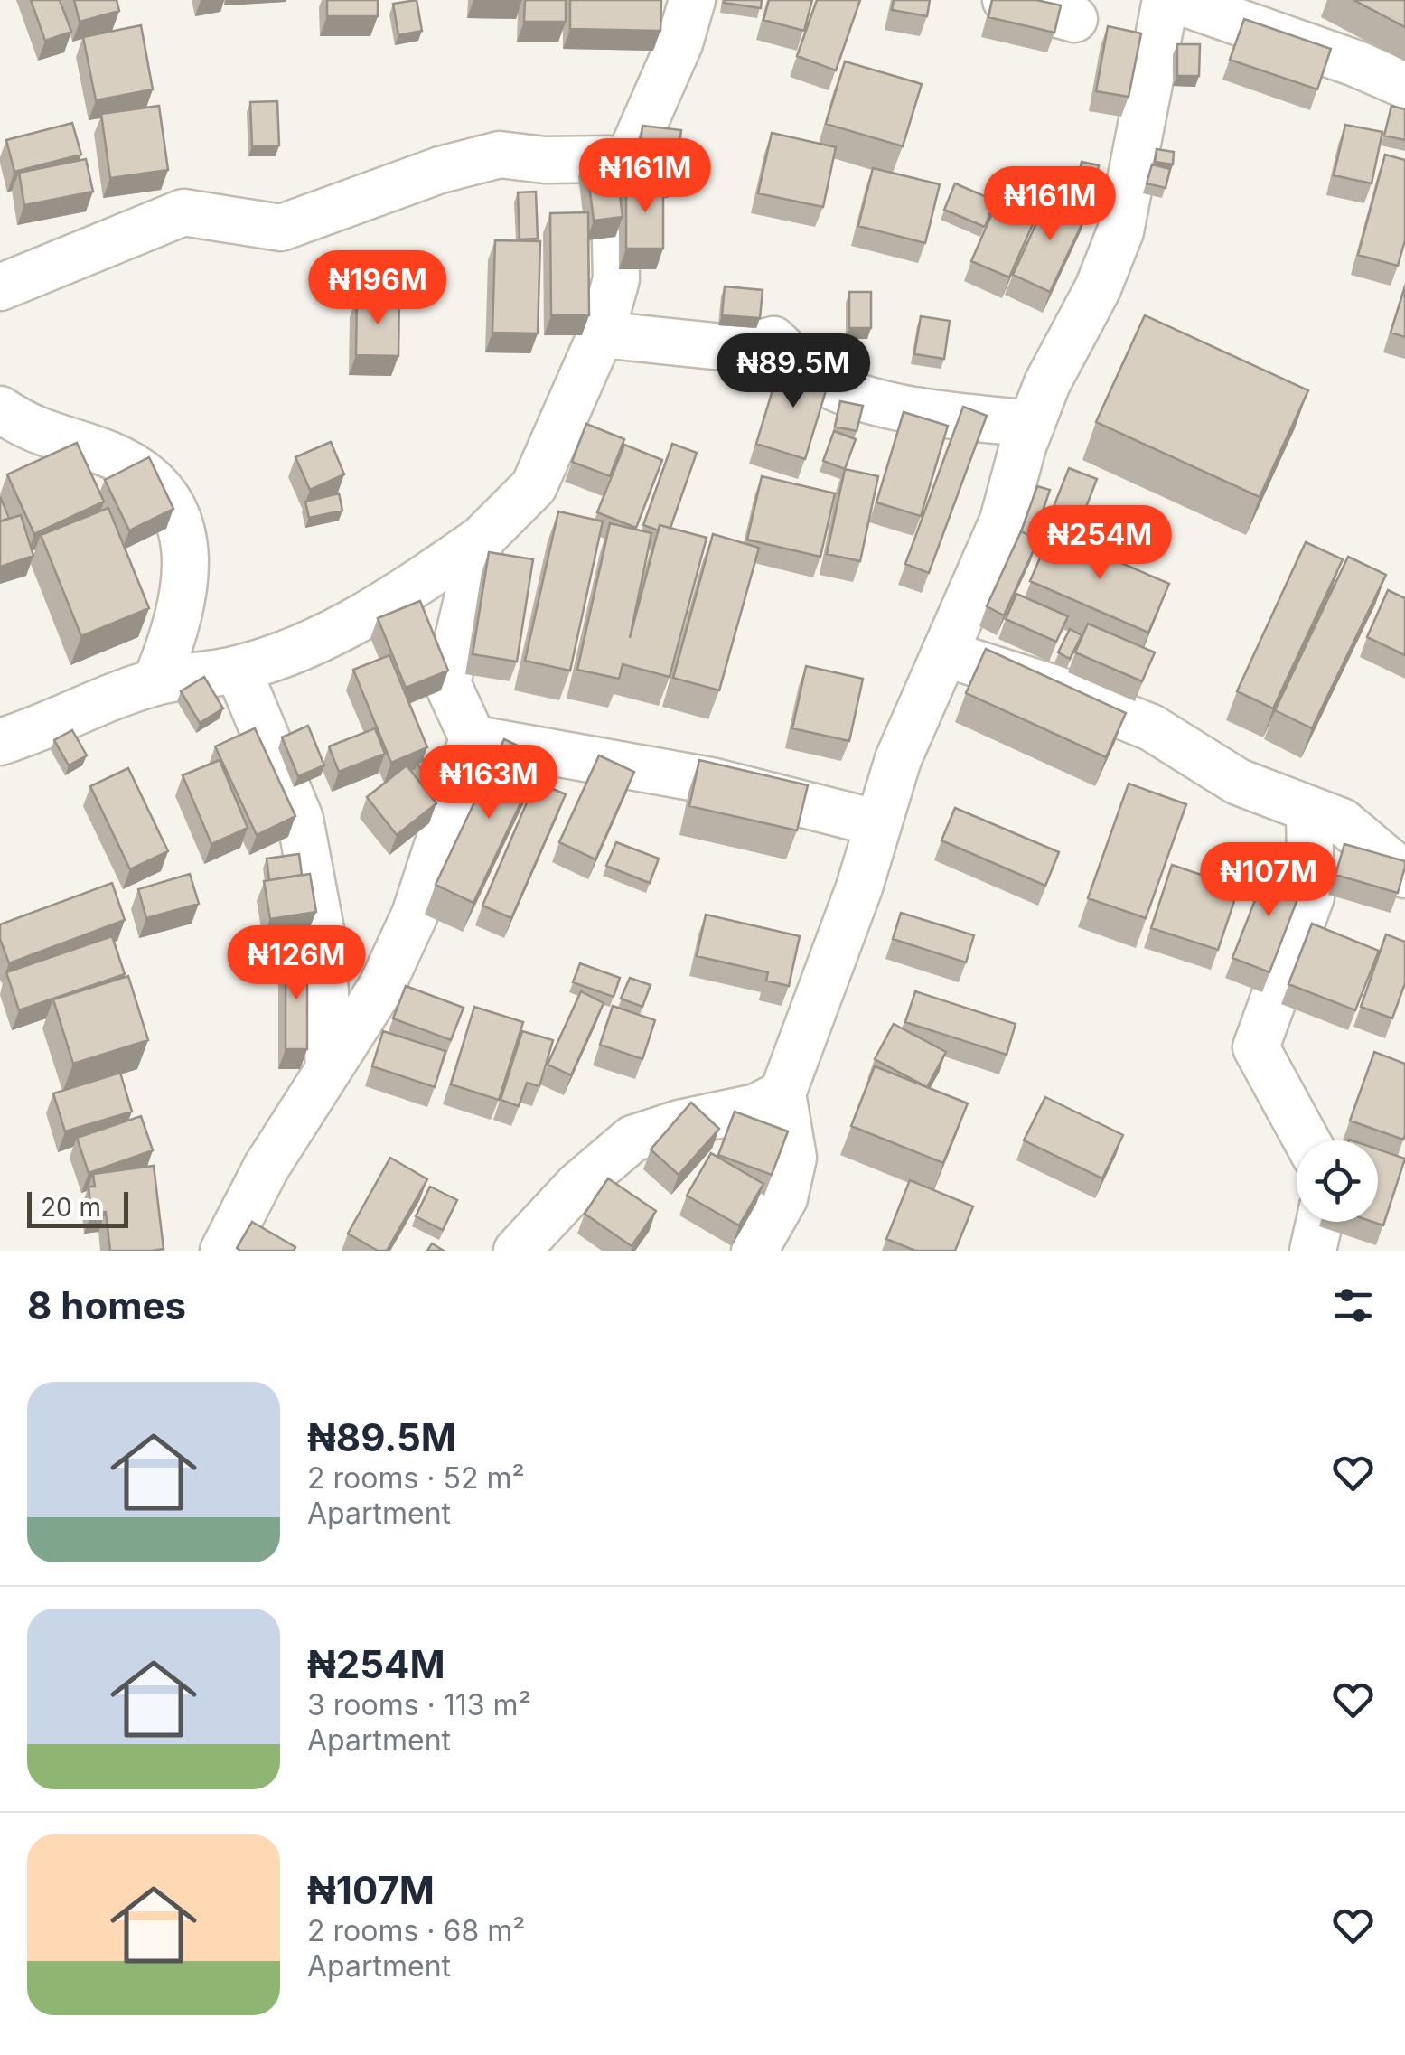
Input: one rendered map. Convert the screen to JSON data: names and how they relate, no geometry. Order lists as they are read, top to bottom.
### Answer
{
  "scale_bar": "20 m",
  "page": {
    "price": [
      "₦161M",
      "₦161M",
      "₦196M",
      "₦89.5M",
      "₦254M",
      "₦163M",
      "₦107M",
      "₦126M"
    ],
    "scale": "20 m",
    "heading": "8 homes",
    "list": [
      {
        "name": "₦89.5M",
        "note": "2 rooms · 52 m² · Apartment"
      },
      {
        "name": "₦254M",
        "note": "3 rooms · 113 m² · Apartment"
      },
      {
        "name": "₦107M",
        "note": "2 rooms · 68 m² · Apartment"
      }
    ]
  }
}
